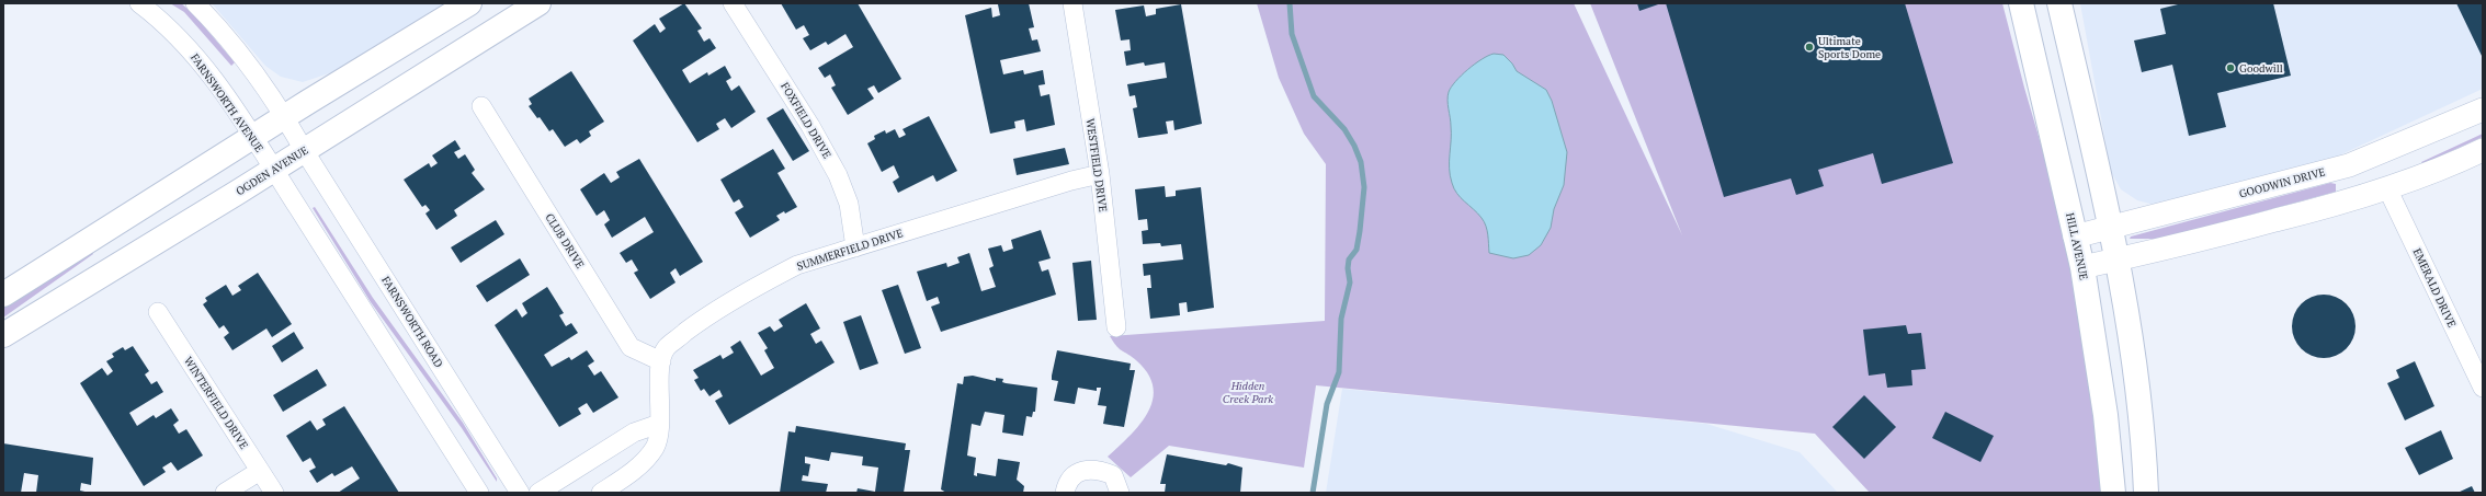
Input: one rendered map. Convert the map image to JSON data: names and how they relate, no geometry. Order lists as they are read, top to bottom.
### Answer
{
  "streets": {
    "main road": ["OGDEN AVENUE", "HILL AVENUE"],
    "street": [
      "FARNSWORTH AVENUE",
      "FOXFIELD DRIVE",
      "WESTFIELD DRIVE",
      "GOODWIN DRIVE",
      "CLUB DRIVE",
      "SUMMERFIELD DRIVE",
      "EMERALD DRIVE",
      "FARNSWORTH ROAD",
      "WINTERFIELD DRIVE"
    ]
  },
  "crossings": [
    ["FARNSWORTH AVENUE", "OGDEN AVENUE"],
    ["FOXFIELD DRIVE", "SUMMERFIELD DRIVE"],
    ["WESTFIELD DRIVE", "SUMMERFIELD DRIVE"],
    ["OGDEN AVENUE", "FARNSWORTH ROAD"],
    ["GOODWIN DRIVE", "HILL AVENUE"],
    ["CLUB DRIVE", "SUMMERFIELD DRIVE"]
  ],
  "parks": ["Hidden Creek Park"],
  "places": ["Ultimate Sports Dome", "Goodwill"]
}
